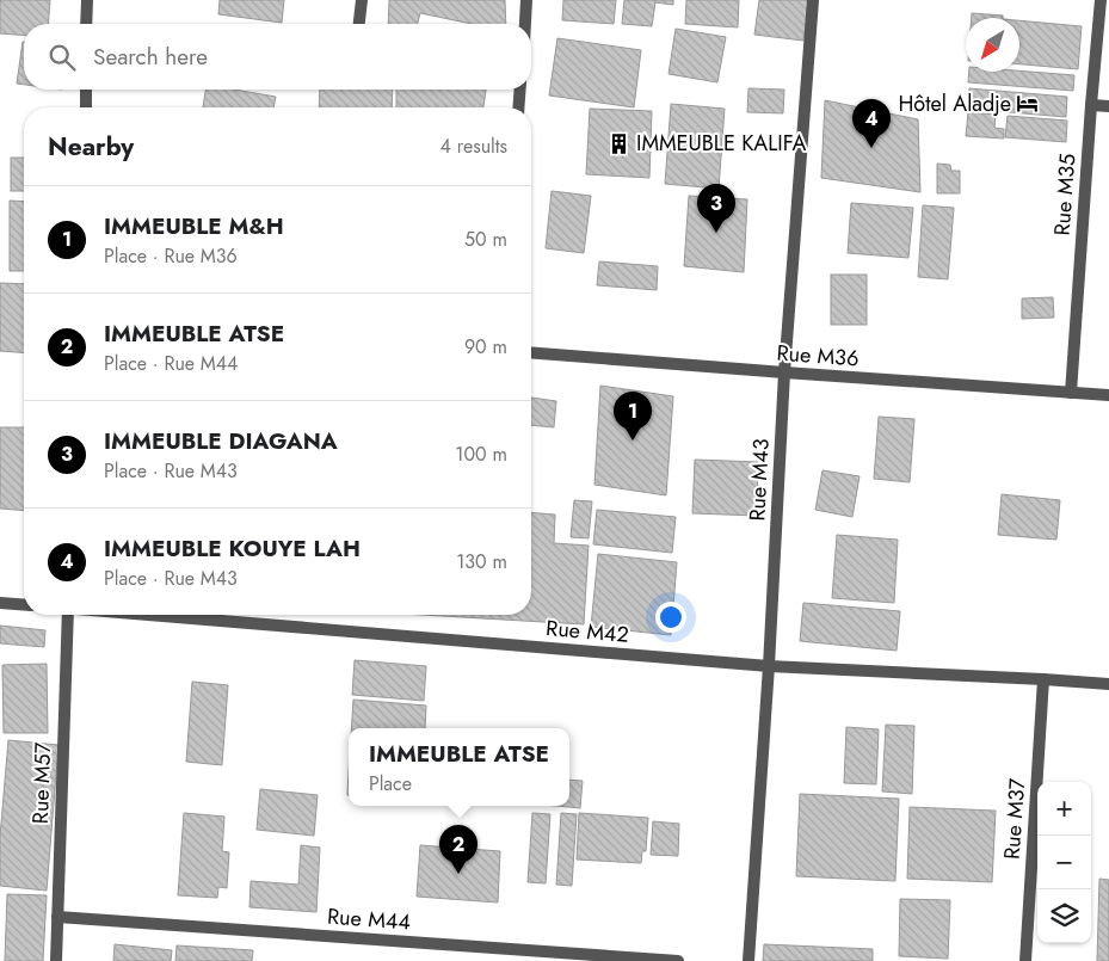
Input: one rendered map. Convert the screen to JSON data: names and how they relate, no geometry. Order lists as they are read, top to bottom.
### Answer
{
  "streets": {
    "street": [
      "Rue M35",
      "Rue M36",
      "Rue M43",
      "Rue M42",
      "Rue M57",
      "Rue M37",
      "Rue M44"
    ]
  },
  "crossings": [
    ["Rue M35", "Rue M36"],
    ["Rue M36", "Rue M43"],
    ["Rue M43", "Rue M42"],
    ["Rue M42", "Rue M37"],
    ["Rue M57", "Rue M44"]
  ],
  "places": {
    "hotel": ["Hôtel Aladje"],
    "building": ["IMMEUBLE KALIFA"]
  },
  "north": "bottom left",
  "page": {
    "search": "Search here",
    "pins": [
      "4",
      "3",
      "1",
      "2"
    ],
    "heading": ["Nearby", "4 results"],
    "list": [
      {
        "mark": "1",
        "name": "IMMEUBLE M&H",
        "note": "Place · Rue M36",
        "value": "50 m"
      },
      {
        "mark": "2",
        "name": "IMMEUBLE ATSE",
        "note": "Place · Rue M44",
        "value": "90 m"
      },
      {
        "mark": "3",
        "name": "IMMEUBLE DIAGANA",
        "note": "Place · Rue M43",
        "value": "100 m"
      },
      {
        "mark": "4",
        "name": "IMMEUBLE KOUYE LAH",
        "note": "Place · Rue M43",
        "value": "130 m"
      }
    ],
    "popup": ["IMMEUBLE ATSE", "Place"],
    "map_buttons": ["+", "−"]
  }
}
